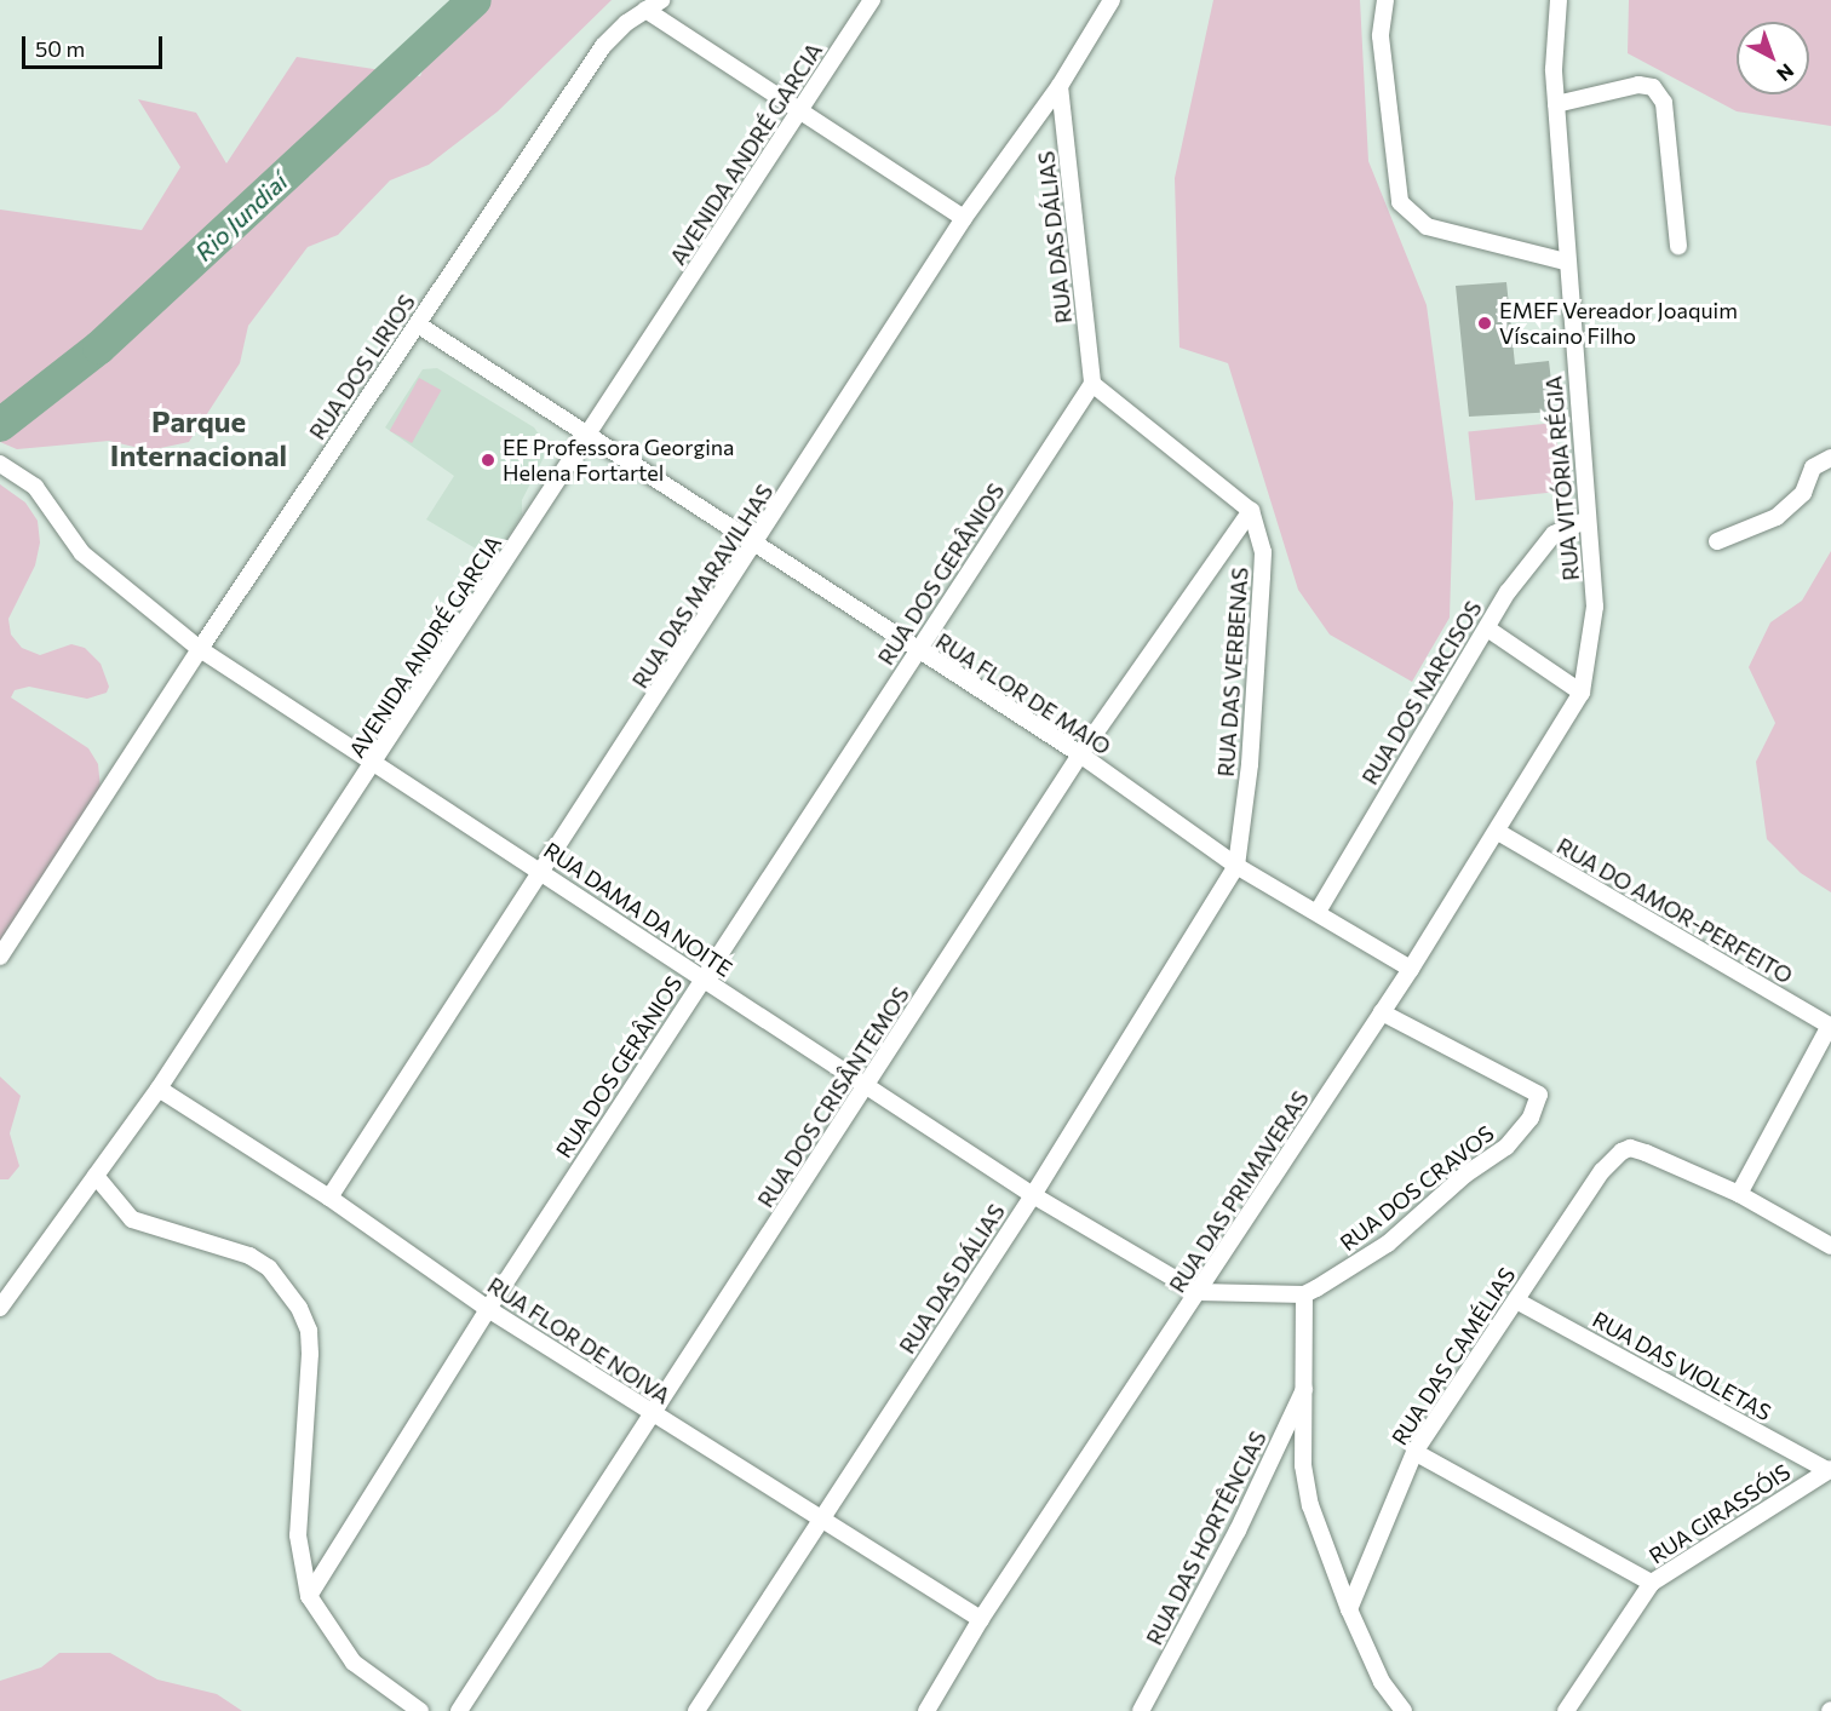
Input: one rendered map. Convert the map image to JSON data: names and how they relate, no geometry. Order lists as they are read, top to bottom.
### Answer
{
  "streets": {
    "street": [
      "AVENIDA ANDRÉ GARCIA",
      "RUA DAS DÁLIAS",
      "RUA DOS LIRIOS",
      "RUA VITÓRIA RÉGIA",
      "RUA DOS GERÂNIOS",
      "RUA DAS MARAVILHAS",
      "RUA DAS VERBENAS",
      "RUA DOS NARCISOS",
      "RUA FLOR DE MAIO",
      "RUA DAMA DA NOITE",
      "RUA DO AMOR-PERFEITO",
      "RUA DOS CRISÂNTEMOS",
      "RUA DOS CRAVOS",
      "RUA DAS PRIMAVERAS",
      "RUA FLOR DE NOIVA",
      "RUA DAS CAMÉLIAS",
      "RUA DAS VIOLETAS",
      "RUA GIRASSÓIS",
      "RUA DAS HORTÊNCIAS"
    ]
  },
  "crossings": [
    ["AVENIDA ANDRÉ GARCIA", "RUA FLOR DE MAIO"],
    ["AVENIDA ANDRÉ GARCIA", "RUA DAMA DA NOITE"],
    ["AVENIDA ANDRÉ GARCIA", "RUA FLOR DE NOIVA"],
    ["RUA DAS DÁLIAS", "RUA DOS GERÂNIOS"],
    ["RUA DAS DÁLIAS", "RUA DAS MARAVILHAS"],
    ["RUA DAS DÁLIAS", "RUA DAS VERBENAS"],
    ["RUA DAS DÁLIAS", "RUA FLOR DE MAIO"],
    ["RUA DAS DÁLIAS", "RUA DAMA DA NOITE"],
    ["RUA DAS DÁLIAS", "RUA FLOR DE NOIVA"],
    ["RUA DOS LIRIOS", "RUA FLOR DE MAIO"],
    ["RUA DOS LIRIOS", "RUA DAMA DA NOITE"],
    ["RUA VITÓRIA RÉGIA", "RUA DOS NARCISOS"],
    ["RUA VITÓRIA RÉGIA", "RUA DAS PRIMAVERAS"],
    ["RUA DOS GERÂNIOS", "RUA FLOR DE MAIO"],
    ["RUA DOS GERÂNIOS", "RUA DAMA DA NOITE"],
    ["RUA DOS GERÂNIOS", "RUA FLOR DE NOIVA"],
    ["RUA DAS MARAVILHAS", "RUA FLOR DE MAIO"],
    ["RUA DAS MARAVILHAS", "RUA DAMA DA NOITE"],
    ["RUA DAS MARAVILHAS", "RUA FLOR DE NOIVA"],
    ["RUA DAS VERBENAS", "RUA FLOR DE MAIO"],
    ["RUA DAS VERBENAS", "RUA DOS CRISÂNTEMOS"],
    ["RUA FLOR DE MAIO", "RUA DOS CRISÂNTEMOS"],
    ["RUA DAMA DA NOITE", "RUA DOS CRISÂNTEMOS"],
    ["RUA DAMA DA NOITE", "RUA DOS CRAVOS"],
    ["RUA DAMA DA NOITE", "RUA DAS PRIMAVERAS"],
    ["RUA DO AMOR-PERFEITO", "RUA DAS PRIMAVERAS"],
    ["RUA DOS CRISÂNTEMOS", "RUA FLOR DE NOIVA"],
    ["RUA DOS CRAVOS", "RUA DAS PRIMAVERAS"],
    ["RUA DAS PRIMAVERAS", "RUA FLOR DE NOIVA"],
    ["RUA DAS CAMÉLIAS", "RUA DAS VIOLETAS"],
    ["RUA DAS VIOLETAS", "RUA GIRASSÓIS"]
  ],
  "districts": ["Parque Internacional"],
  "water": ["Rio Jundiaí"],
  "places": ["EMEF Vereador Joaquim Víscaino Filho", "EE Professora Georgina Helena Fortartel"],
  "scale_bar": "50 m",
  "north": "bottom right"
}
